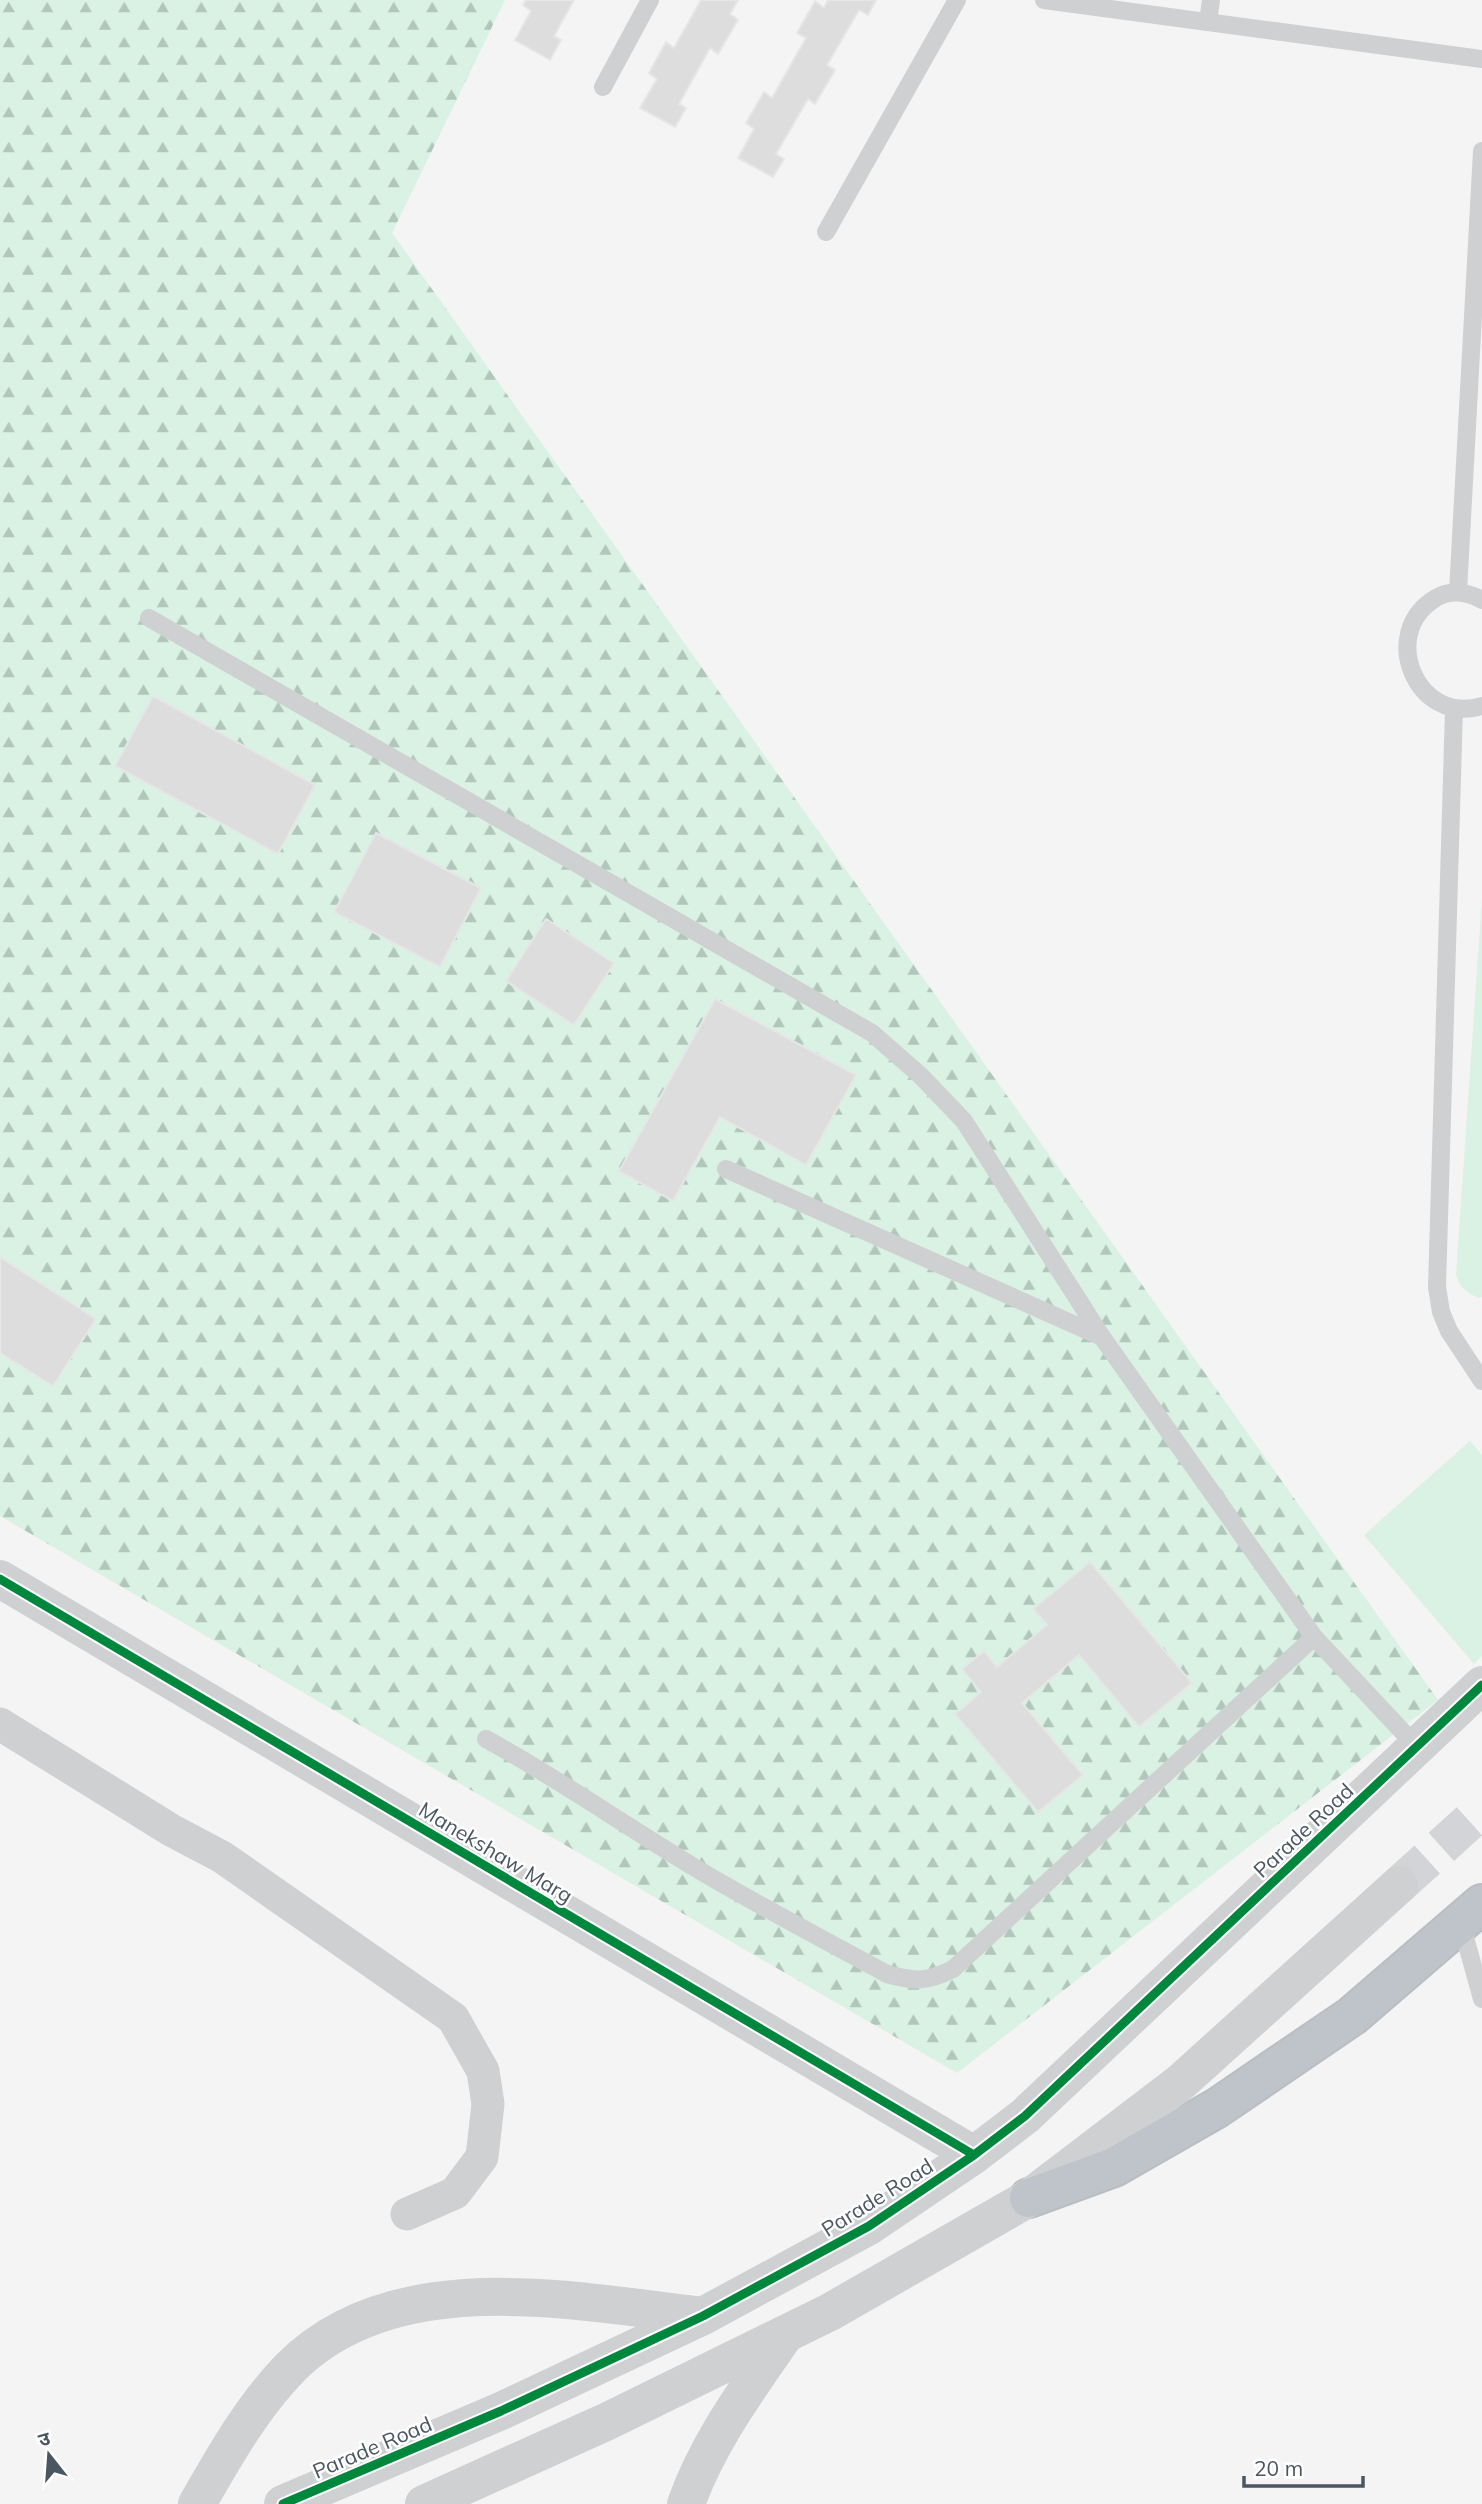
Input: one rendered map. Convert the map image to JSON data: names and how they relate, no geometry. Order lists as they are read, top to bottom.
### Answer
{
  "streets": {
    "street": ["Parade Road", "Manekshaw Marg"]
  },
  "crossings": [
    ["Parade Road", "Manekshaw Marg"]
  ],
  "scale_bar": "20 m",
  "north": "top"
}
